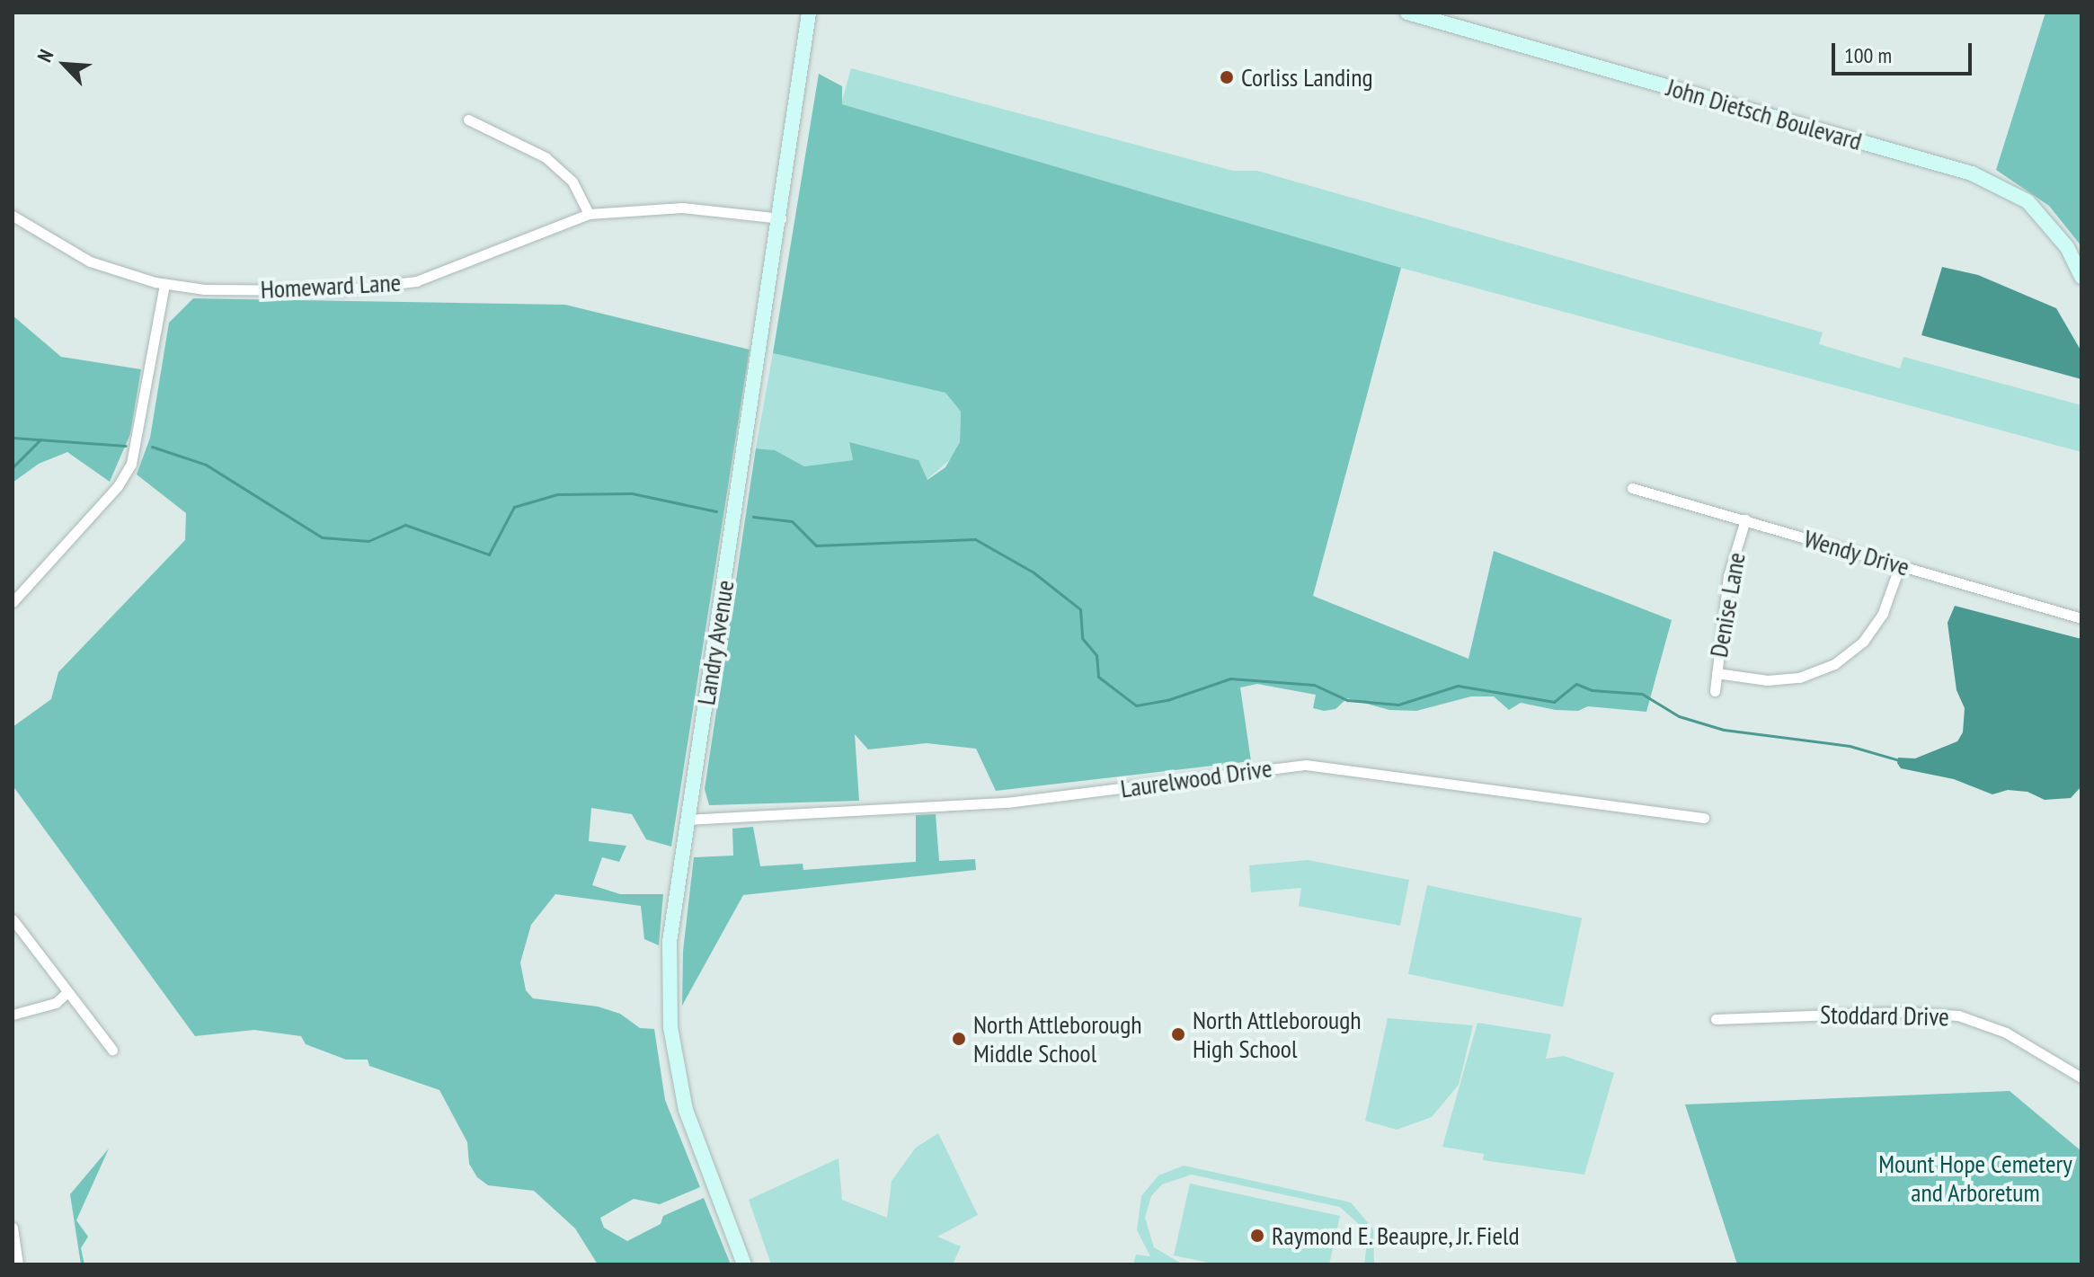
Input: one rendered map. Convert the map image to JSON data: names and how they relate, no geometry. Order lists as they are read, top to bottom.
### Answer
{
  "streets": {
    "street": [
      "John Dietsch Boulevard",
      "Homeward Lane",
      "Wendy Drive",
      "Denise Lane",
      "Landry Avenue",
      "Laurelwood Drive",
      "Stoddard Drive"
    ]
  },
  "crossings": [
    ["Homeward Lane", "Landry Avenue"],
    ["Wendy Drive", "Denise Lane"],
    ["Landry Avenue", "Laurelwood Drive"]
  ],
  "parks": ["Mount Hope Cemetery and Arboretum"],
  "places": [
    "Corliss Landing",
    "North Attleborough High School",
    "North Attleborough Middle School",
    "Raymond E. Beaupre, Jr. Field"
  ],
  "scale_bar": "100 m",
  "north": "top left"
}
